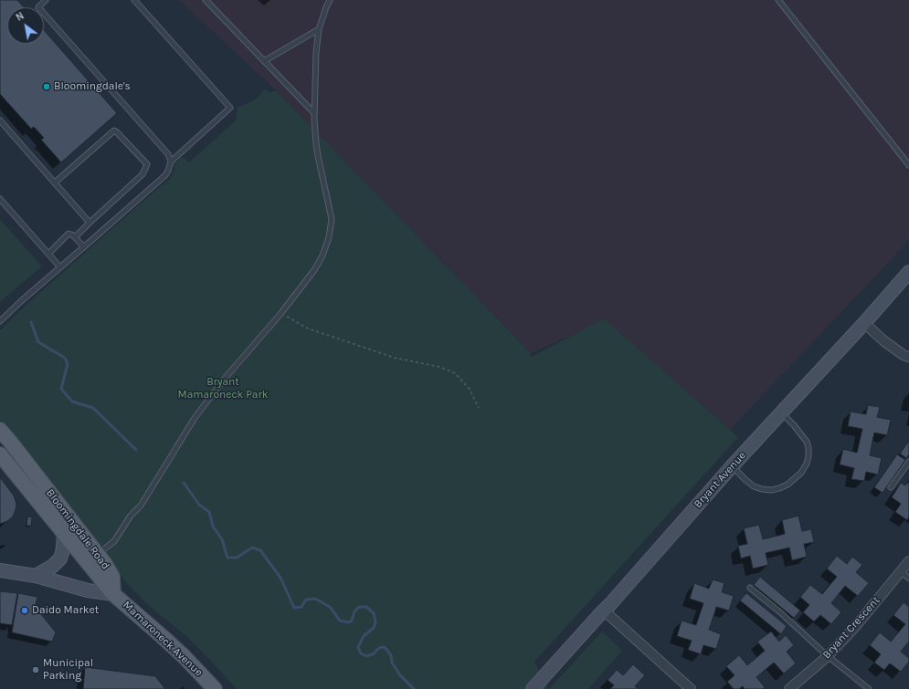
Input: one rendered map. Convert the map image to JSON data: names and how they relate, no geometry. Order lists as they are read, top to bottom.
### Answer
{
  "streets": {
    "main road": ["Bloomingdale Road", "Mamaroneck Avenue"],
    "street": ["Bryant Avenue", "Bryant Crescent"]
  },
  "crossings": [
    ["Bloomingdale Road", "Mamaroneck Avenue"]
  ],
  "parks": ["Bryant Mamaroneck Park"],
  "places": ["Bloomingdale's", "Daido Market", "Municipal Parking"],
  "north": "top left"
}
